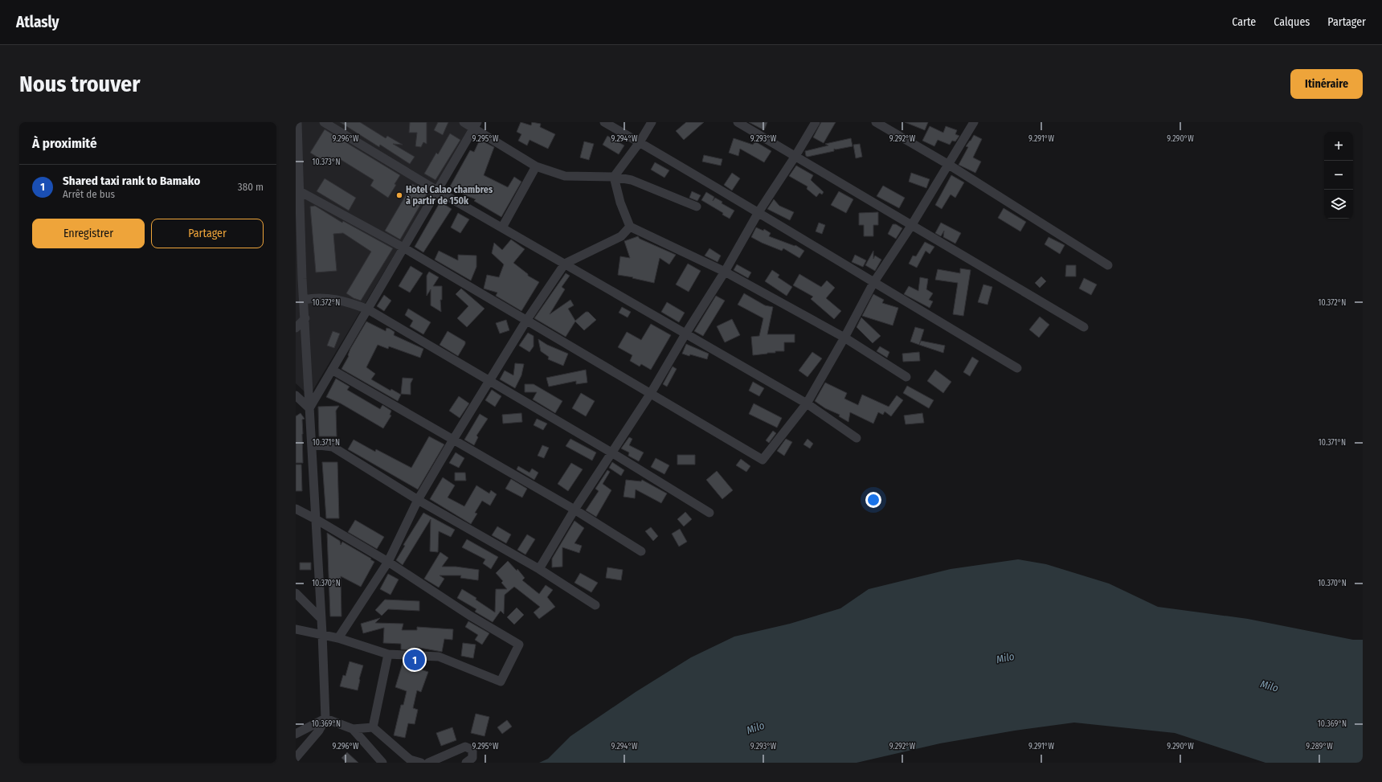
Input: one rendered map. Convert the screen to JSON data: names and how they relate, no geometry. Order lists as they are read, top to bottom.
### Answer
{
  "water": ["Milo"],
  "places": ["Hotel Calao chambres à partir de 150k"],
  "page": {
    "header": "Atlasly",
    "nav": ["Carte", "Calques", "Partager"],
    "buttons": [
      "Itinéraire",
      ["Enregistrer", "Partager"]
    ],
    "title": "Nous trouver",
    "heading": "À proximité",
    "map_buttons": ["+", "−"],
    "list": [
      {
        "mark": "1",
        "name": "Shared taxi rank to Bamako",
        "note": "Arrêt de bus",
        "value": "380 m"
      }
    ],
    "pins": "1"
  },
  "coordinates": [
    "9.296°W",
    "9.295°W",
    "9.294°W",
    "9.293°W",
    "9.292°W",
    "9.291°W",
    "9.290°W",
    "10.373°N",
    "10.372°N",
    "10.371°N",
    "10.370°N",
    "10.369°N",
    "9.289°W"
  ]
}
